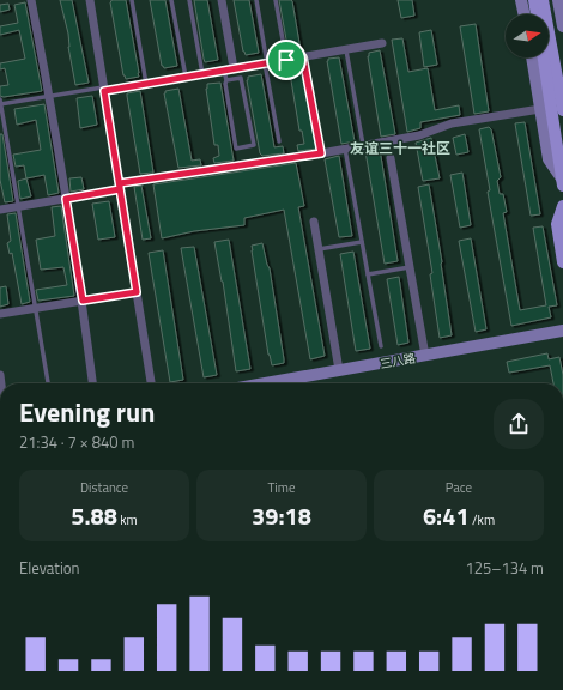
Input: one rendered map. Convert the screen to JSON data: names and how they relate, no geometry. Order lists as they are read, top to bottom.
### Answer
{
  "streets": {
    "main road": ["三八路"]
  },
  "districts": ["友谊三十一社区"],
  "north": "right",
  "page": {
    "heading": ["Evening run", "21:34 · 7 × 840 m"],
    "stats": [
      ["Distance", "5.88 km"],
      ["Time", "39:18"],
      ["Pace", "6:41 /km"]
    ],
    "chart": ["Elevation", "125–134 m"]
  }
}
